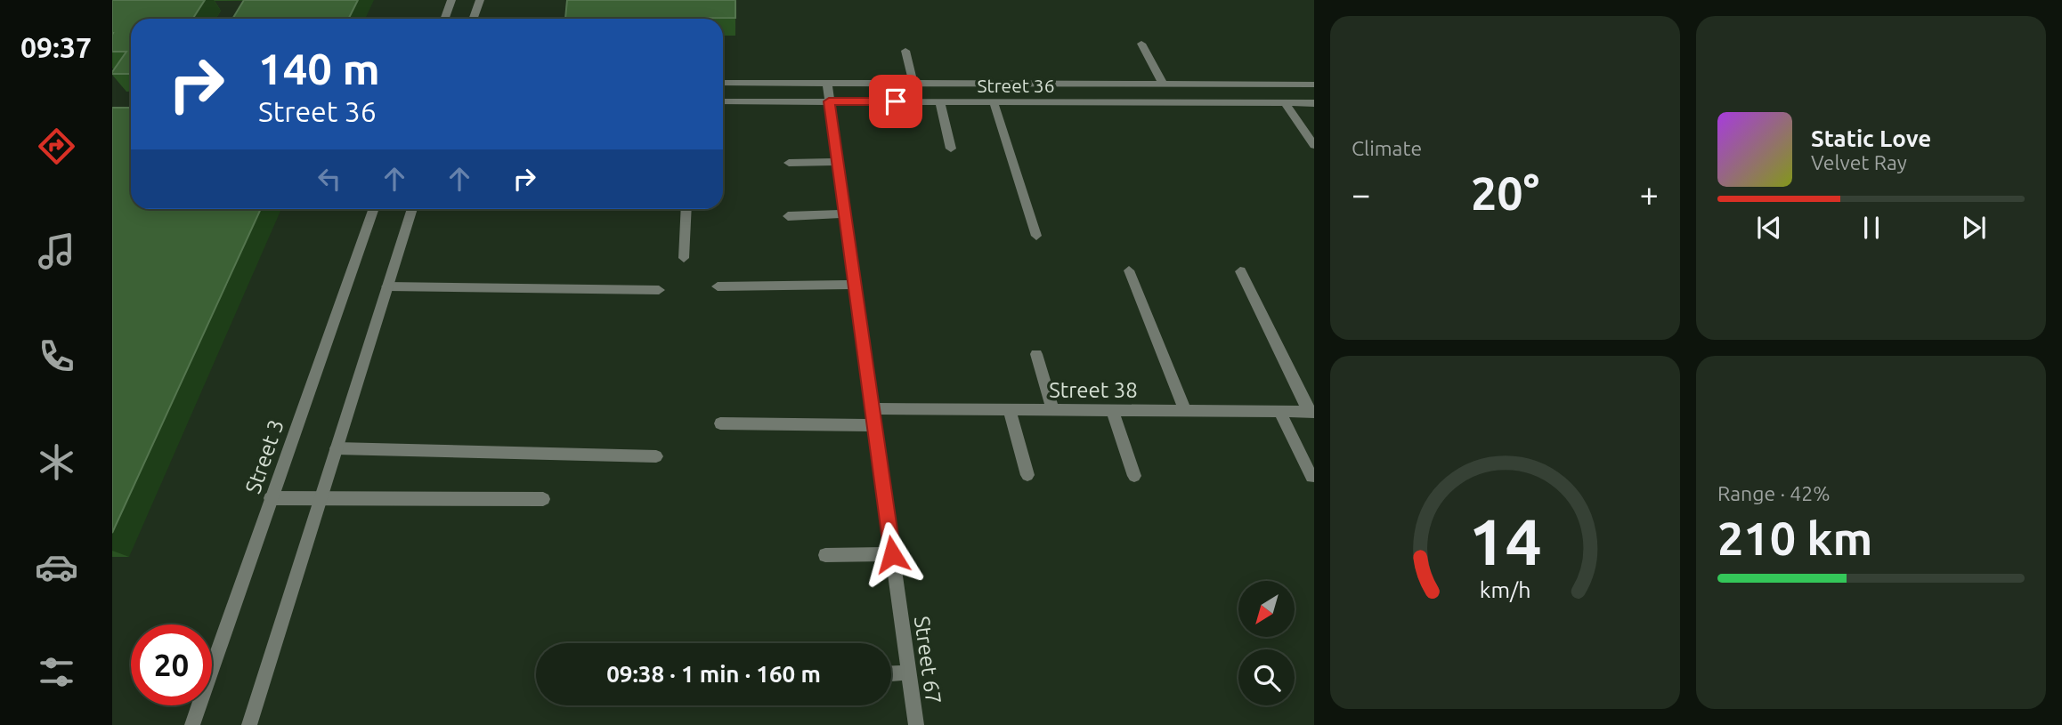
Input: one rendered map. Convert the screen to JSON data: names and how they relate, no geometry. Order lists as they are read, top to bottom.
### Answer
{
  "streets": {
    "street": [
      "Street 36",
      "Street 38",
      "Street 3",
      "Street 67"
    ]
  },
  "crossings": [
    ["Street 36", "Street 67"],
    ["Street 38", "Street 67"]
  ],
  "north": "bottom left",
  "page": {
    "tabs": "09:37",
    "tile": [
      "Climate",
      ["Range · 42%", "210 km"]
    ],
    "turn": ["140 m", "Street 36"],
    "song": ["Static Love", "Velvet Ray"],
    "heat": ["−", "20°", "+"],
    "limit": "20",
    "trip": "09:38 · 1 min · 160 m",
    "gauge": ["14", "km/h"]
  }
}
